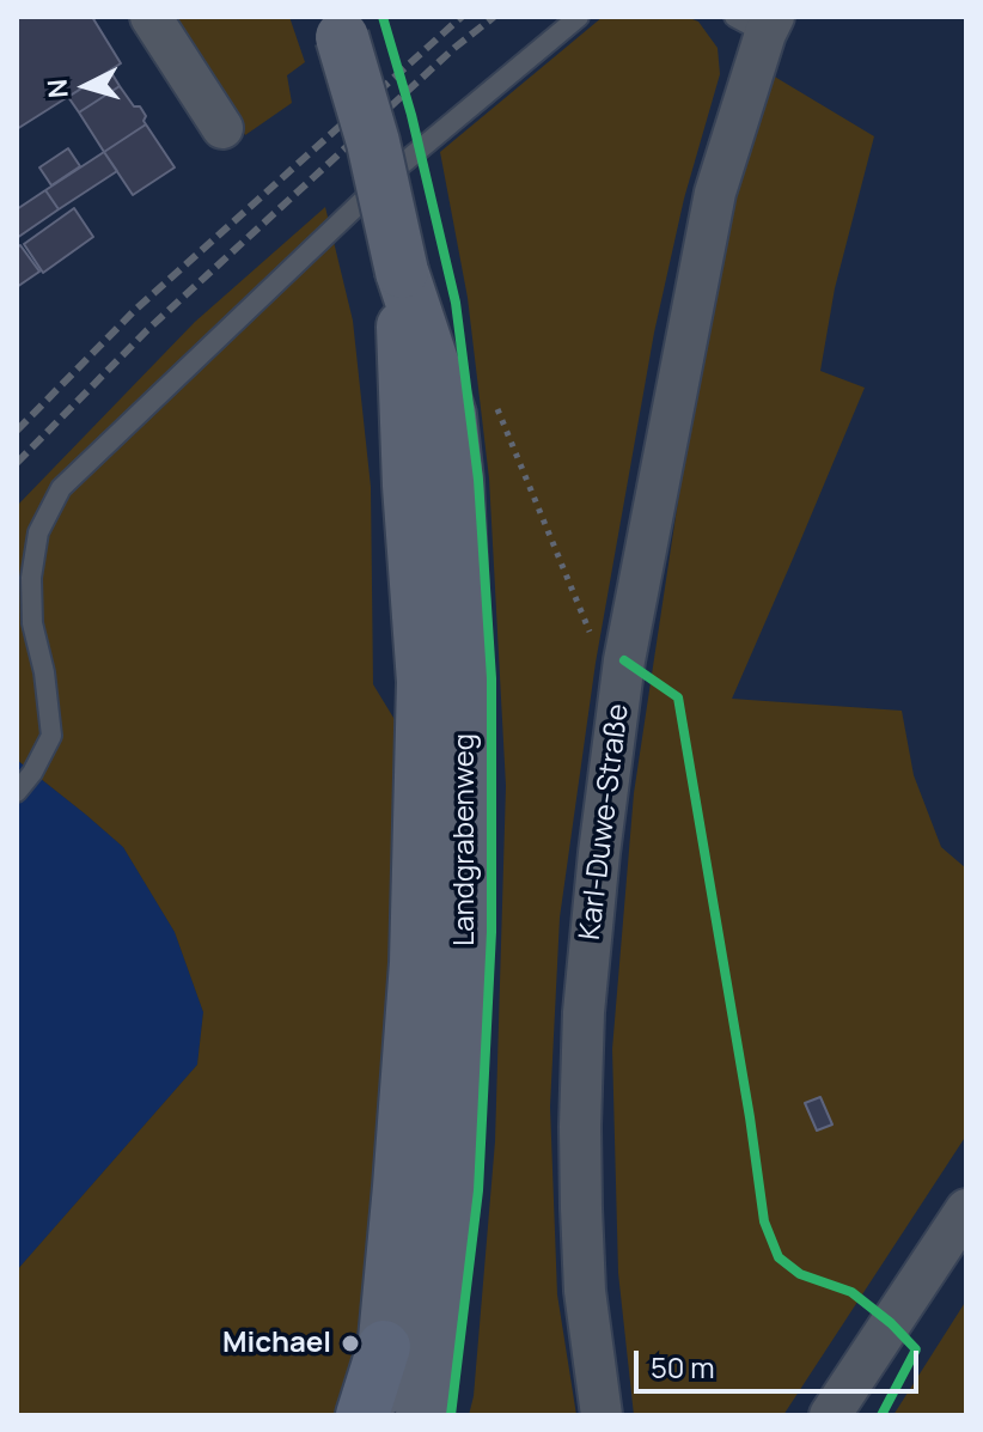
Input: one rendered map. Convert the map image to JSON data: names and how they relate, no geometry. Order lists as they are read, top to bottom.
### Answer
{
  "streets": {
    "main road": ["Landgrabenweg"],
    "street": ["Karl-Duwe-Straße"]
  },
  "places": ["Michael"],
  "scale_bar": "50 m",
  "north": "left"
}
